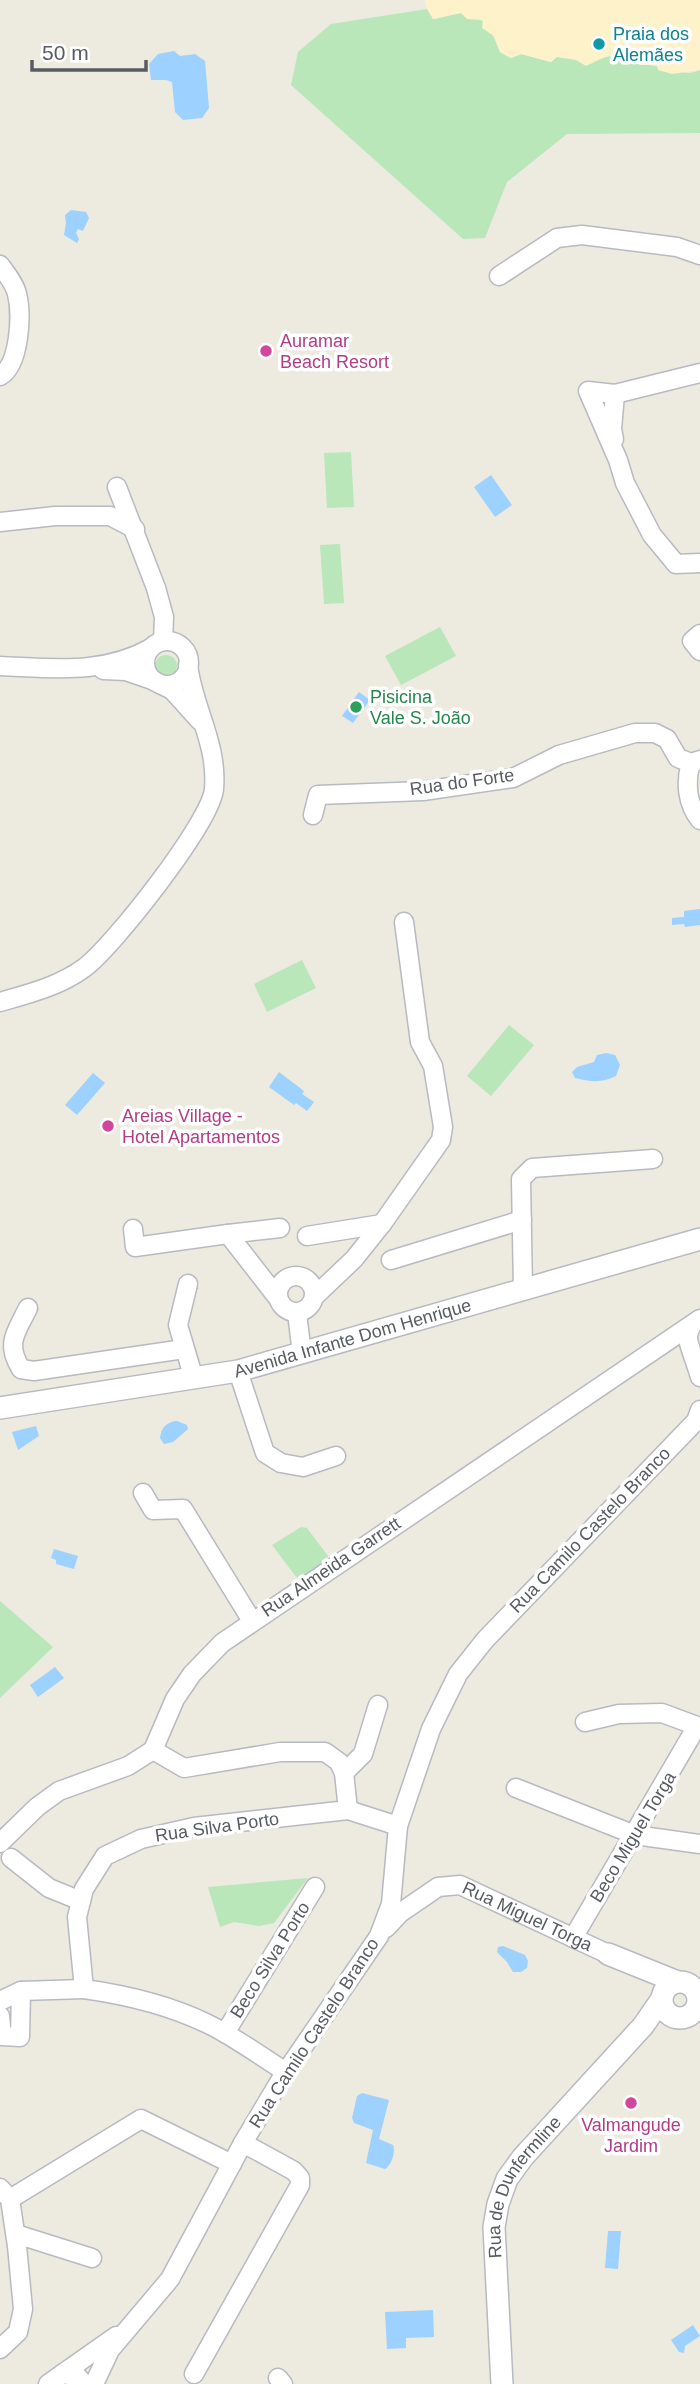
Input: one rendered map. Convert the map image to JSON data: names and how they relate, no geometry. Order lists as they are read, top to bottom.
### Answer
{
  "streets": {
    "street": [
      "Rua do Forte",
      "Avenida Infante Dom Henrique",
      "Rua Camilo Castelo Branco",
      "Rua Almeida Garrett",
      "Rua Silva Porto",
      "Beco Miguel Torga",
      "Rua Miguel Torga",
      "Beco Silva Porto",
      "Rua de Dunfermline"
    ]
  },
  "crossings": [
    ["Rua Camilo Castelo Branco", "Rua Silva Porto"],
    ["Rua Camilo Castelo Branco", "Rua Miguel Torga"],
    ["Beco Miguel Torga", "Rua Miguel Torga"],
    ["Rua Miguel Torga", "Rua de Dunfermline"]
  ],
  "places": [
    "Praia dos Alemães",
    "Auramar Beach Resort",
    "Pisicina Vale S. João",
    "Areias Village - Hotel Apartamentos",
    "Valmangude Jardim"
  ],
  "scale_bar": "50 m"
}
